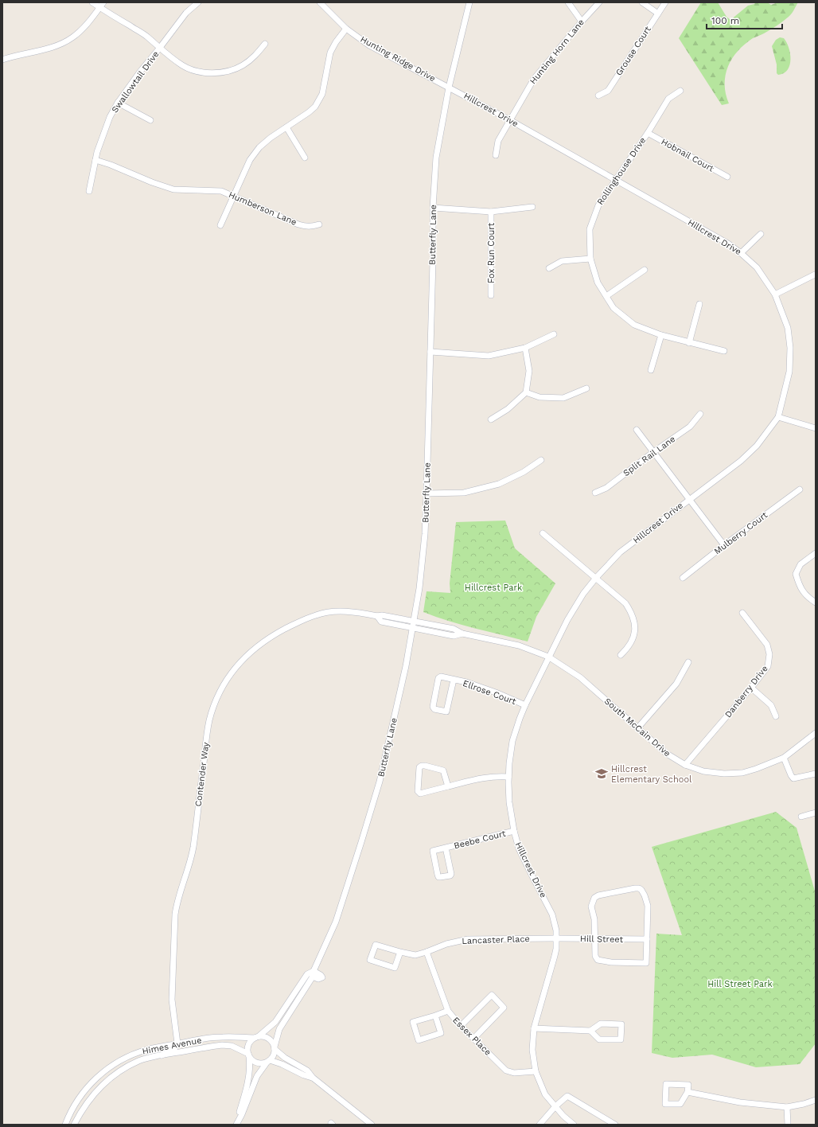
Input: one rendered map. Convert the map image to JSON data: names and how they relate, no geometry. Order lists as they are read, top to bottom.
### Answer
{
  "streets": {
    "street": [
      "Grouse Court",
      "Hunting Horn Lane",
      "Hunting Ridge Drive",
      "Swallowtail Drive",
      "Hillcrest Drive",
      "Hobnail Court",
      "Rollinghouse Drive",
      "Humberson Lane",
      "Butterfly Lane",
      "Fox Run Court",
      "Split Rail Lane",
      "Mulberry Court",
      "Danberry Drive",
      "Ellrose Court",
      "South McCain Drive",
      "Contender Way",
      "Beebe Court",
      "Hill Street",
      "Lancaster Place",
      "Essex Place",
      "Himes Avenue"
    ]
  },
  "crossings": [
    ["Hunting Horn Lane", "Hillcrest Drive"],
    ["Hunting Ridge Drive", "Hillcrest Drive"],
    ["Hunting Ridge Drive", "Butterfly Lane"],
    ["Swallowtail Drive", "Humberson Lane"],
    ["Hillcrest Drive", "Rollinghouse Drive"],
    ["Hillcrest Drive", "Butterfly Lane"],
    ["Hillcrest Drive", "Ellrose Court"],
    ["Hillcrest Drive", "South McCain Drive"],
    ["Hillcrest Drive", "Beebe Court"],
    ["Hillcrest Drive", "Hill Street"],
    ["Hillcrest Drive", "Lancaster Place"],
    ["Hillcrest Drive", "Essex Place"],
    ["Hobnail Court", "Rollinghouse Drive"],
    ["Butterfly Lane", "South McCain Drive"],
    ["Butterfly Lane", "Contender Way"],
    ["Butterfly Lane", "Himes Avenue"],
    ["Danberry Drive", "South McCain Drive"],
    ["South McCain Drive", "Contender Way"],
    ["Contender Way", "Himes Avenue"],
    ["Hill Street", "Lancaster Place"],
    ["Lancaster Place", "Essex Place"]
  ],
  "parks": ["Hillcrest Park", "Hill Street Park"],
  "places": {
    "school or university": ["Hillcrest Elementary School"]
  },
  "scale_bar": "100 m"
}
